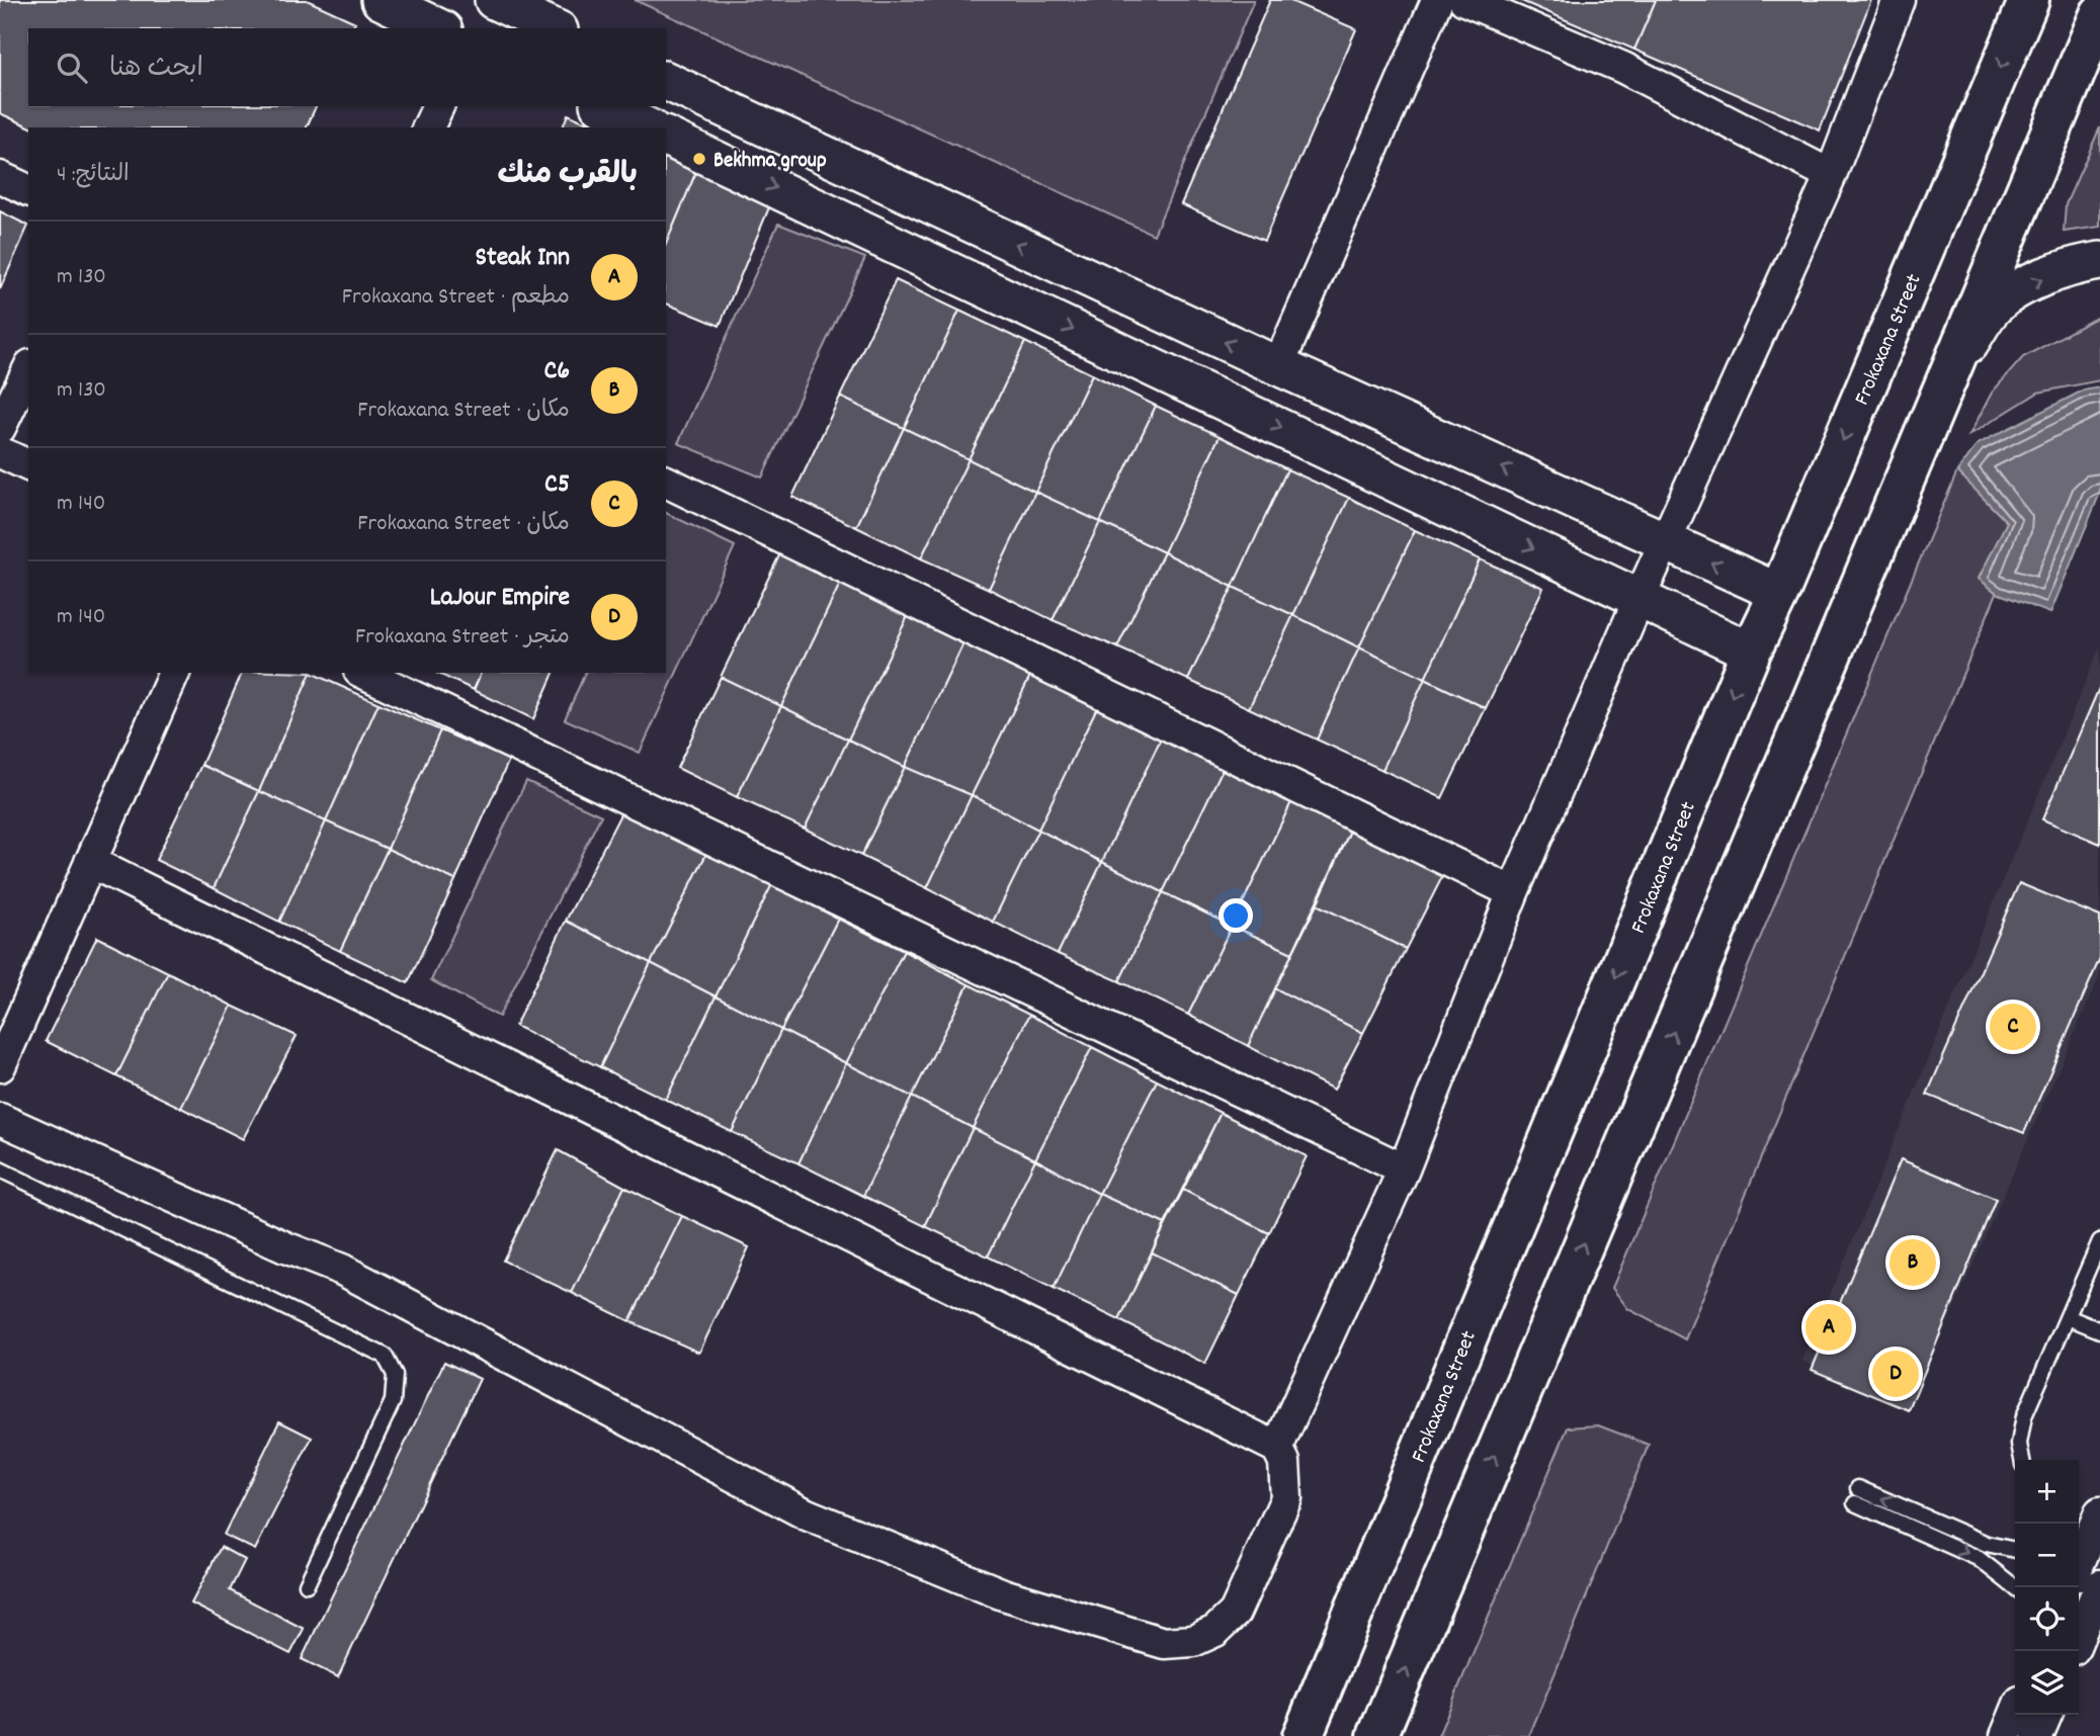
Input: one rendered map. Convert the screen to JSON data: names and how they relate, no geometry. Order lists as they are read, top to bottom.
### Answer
{
  "streets": {
    "main road": ["Frokaxana Street"]
  },
  "places": ["Bekhma group"],
  "page": {
    "search": "ابحث هنا",
    "heading": ["بالقرب منك", "النتائج: 4"],
    "list": [
      {
        "mark": "A",
        "name": "Steak Inn",
        "note": "مطعم · Frokaxana Street",
        "value": "130 m"
      },
      {
        "mark": "B",
        "name": "C6",
        "note": "مكان · Frokaxana Street",
        "value": "130 m"
      },
      {
        "mark": "C",
        "name": "C5",
        "note": "مكان · Frokaxana Street",
        "value": "140 m"
      },
      {
        "mark": "D",
        "name": "LaJour Empire",
        "note": "متجر · Frokaxana Street",
        "value": "140 m"
      }
    ],
    "pins": [
      "C",
      "B",
      "A",
      "D"
    ],
    "map_buttons": ["+", "−"]
  }
}
